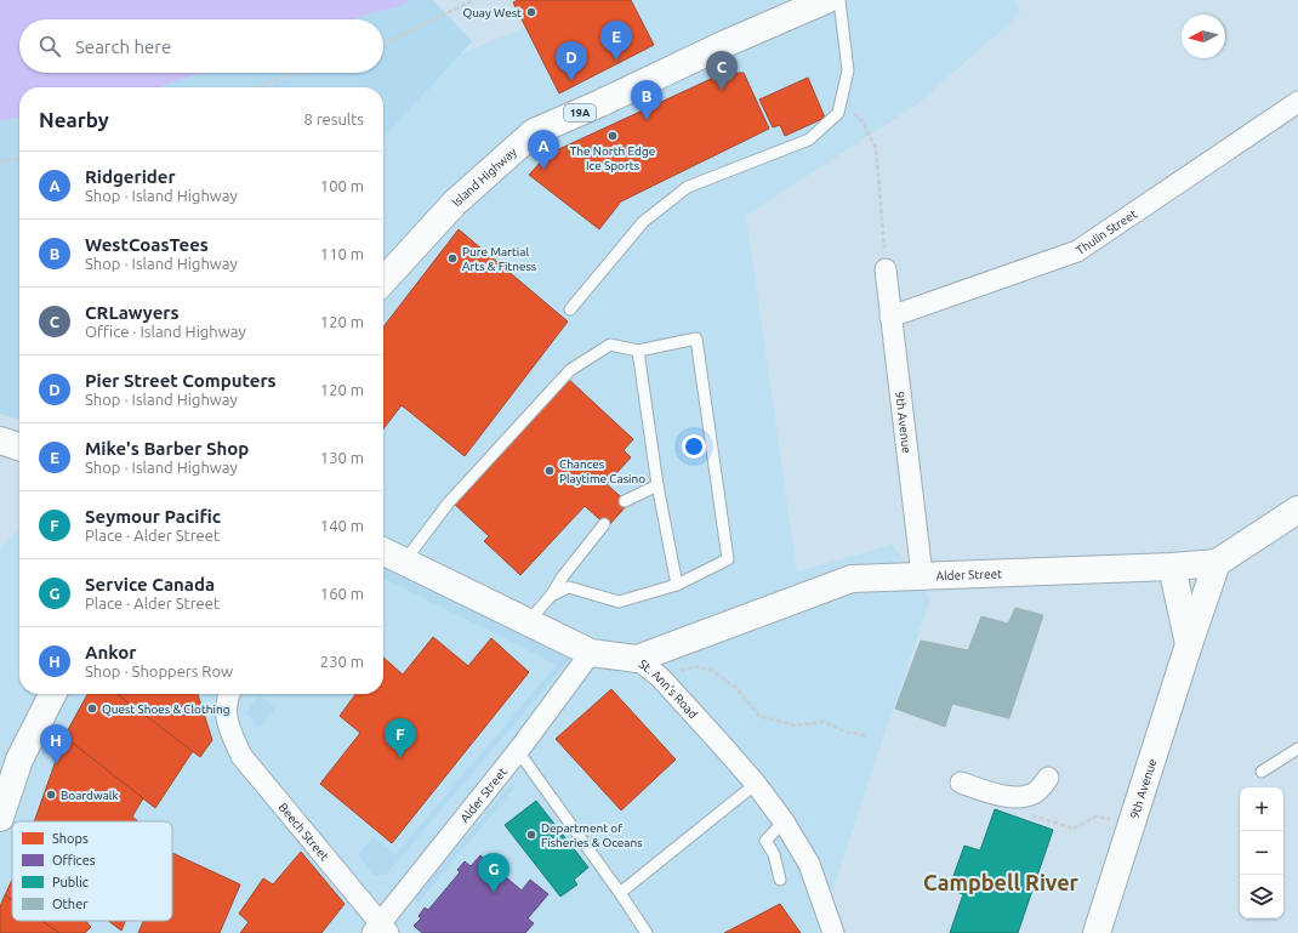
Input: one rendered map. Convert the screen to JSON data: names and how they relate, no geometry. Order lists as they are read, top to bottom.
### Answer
{
  "streets": {
    "street": [
      "19A",
      "Island Highway",
      "Thulin Street",
      "9th Avenue",
      "Alder Street",
      "St. Ann's Road",
      "Beech Street"
    ]
  },
  "crossings": [
    ["Thulin Street", "9th Avenue"],
    ["9th Avenue", "Alder Street"],
    ["Alder Street", "St. Ann's Road"],
    ["Alder Street", "Beech Street"]
  ],
  "districts": ["Campbell River"],
  "places": [
    "Quay West",
    "The North Edge Ice Sports",
    "Pure Martial Arts & Fitness",
    "Chances Playtime Casino",
    "Quest Shoes & Clothing",
    "Boardwalk",
    "Department of Fisheries & Oceans"
  ],
  "legend": [
    "Shops",
    "Offices",
    "Public",
    "Other"
  ],
  "north": "left",
  "page": {
    "search": "Search here",
    "pins": [
      "E",
      "D",
      "C",
      "B",
      "A",
      "F",
      "H",
      "G"
    ],
    "heading": ["Nearby", "8 results"],
    "list": [
      {
        "mark": "A",
        "name": "Ridgerider",
        "note": "Shop · Island Highway",
        "value": "100 m"
      },
      {
        "mark": "B",
        "name": "WestCoasTees",
        "note": "Shop · Island Highway",
        "value": "110 m"
      },
      {
        "mark": "C",
        "name": "CRLawyers",
        "note": "Office · Island Highway",
        "value": "120 m"
      },
      {
        "mark": "D",
        "name": "Pier Street Computers",
        "note": "Shop · Island Highway",
        "value": "120 m"
      },
      {
        "mark": "E",
        "name": "Mike's Barber Shop",
        "note": "Shop · Island Highway",
        "value": "130 m"
      },
      {
        "mark": "F",
        "name": "Seymour Pacific",
        "note": "Place · Alder Street",
        "value": "140 m"
      },
      {
        "mark": "G",
        "name": "Service Canada",
        "note": "Place · Alder Street",
        "value": "160 m"
      },
      {
        "mark": "H",
        "name": "Ankor",
        "note": "Shop · Shoppers Row",
        "value": "230 m"
      }
    ],
    "map_buttons": ["+", "−"]
  }
}
